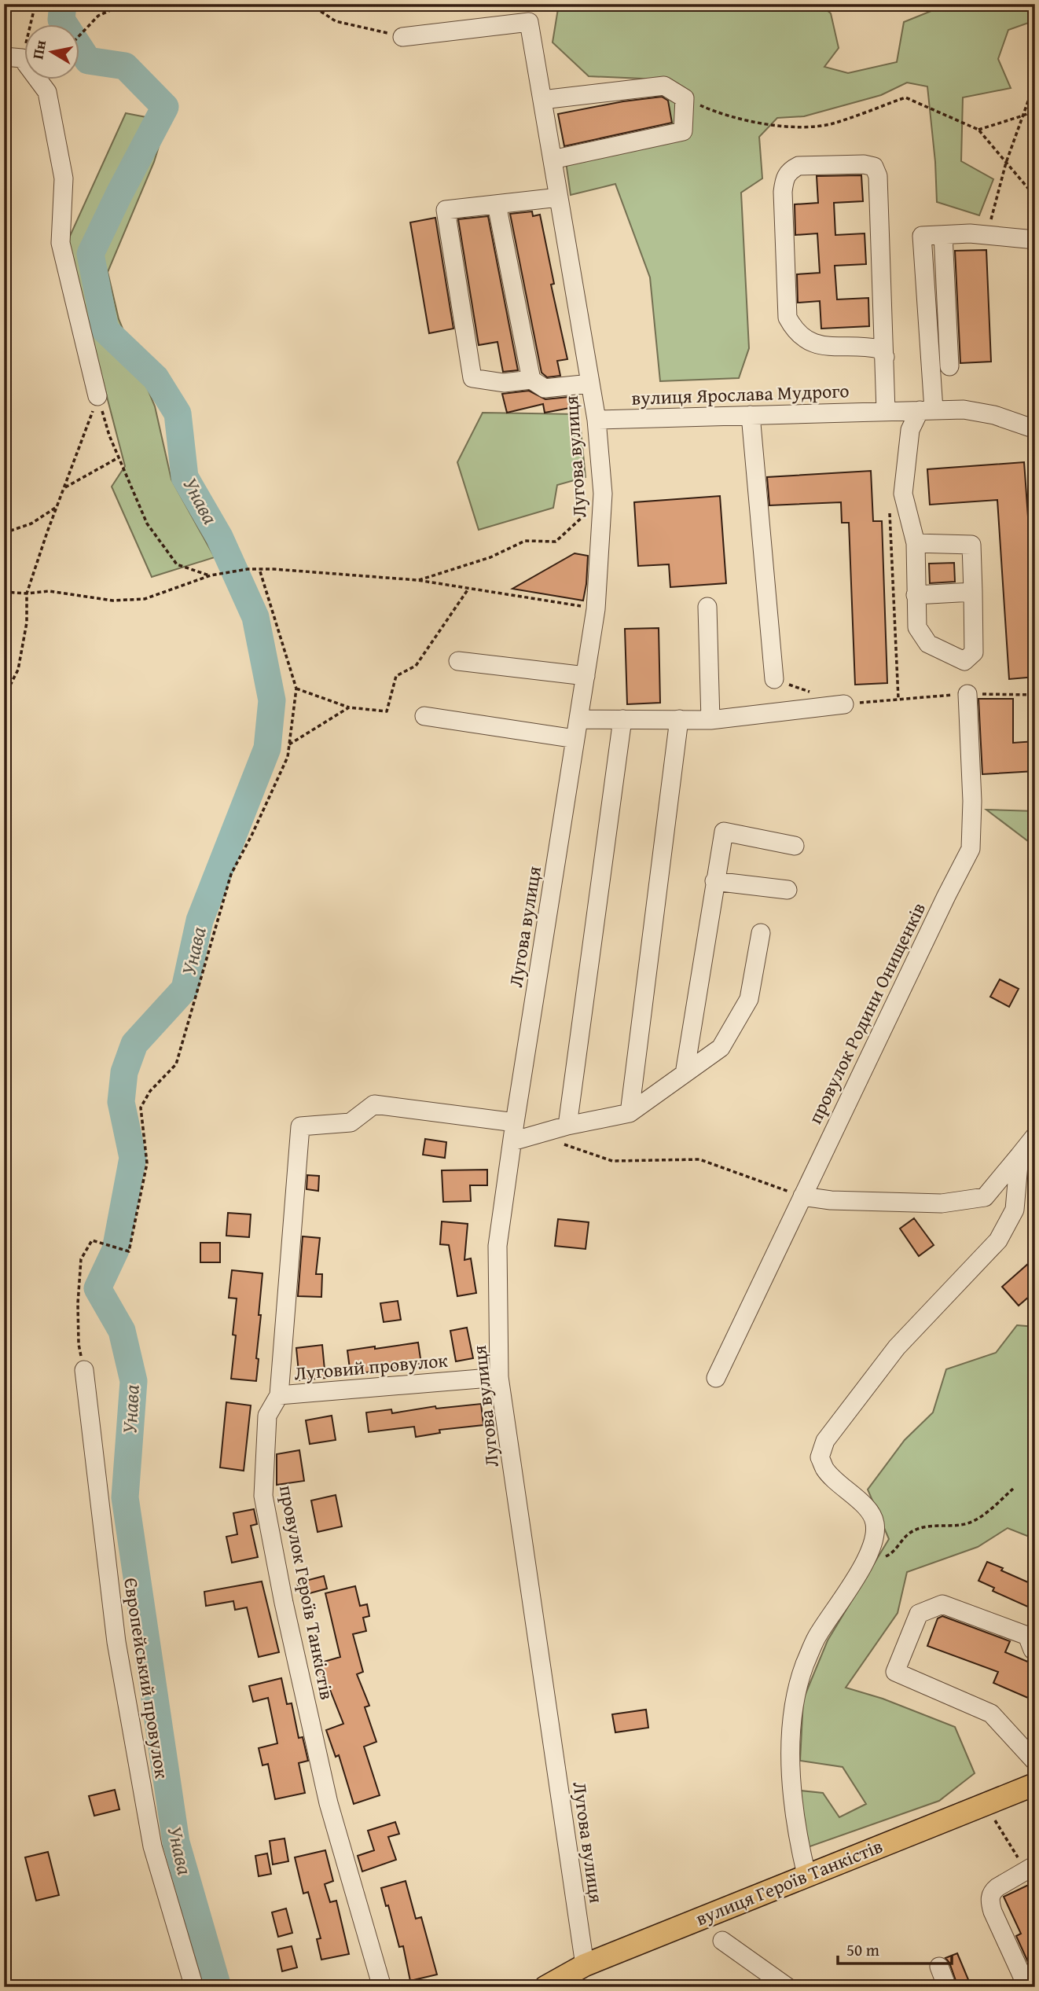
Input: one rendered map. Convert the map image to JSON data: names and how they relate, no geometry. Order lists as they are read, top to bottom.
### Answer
{
  "streets": {
    "main road": ["вулиця Героїв Танкістів"],
    "street": [
      "вулиця Ярослава Мудрого",
      "Лугова вулиця",
      "провулок Родини Онищенків",
      "Луговий провулок",
      "провулок Героїв Танкістів",
      "Європейський провулок"
    ]
  },
  "crossings": [
    ["вулиця Ярослава Мудрого", "Лугова вулиця"],
    ["Лугова вулиця", "Луговий провулок"],
    ["Лугова вулиця", "провулок Героїв Танкістів"],
    ["Лугова вулиця", "вулиця Героїв Танкістів"],
    ["Луговий провулок", "провулок Героїв Танкістів"]
  ],
  "water": ["Унава"],
  "scale_bar": "50 m",
  "north": "left"
}
